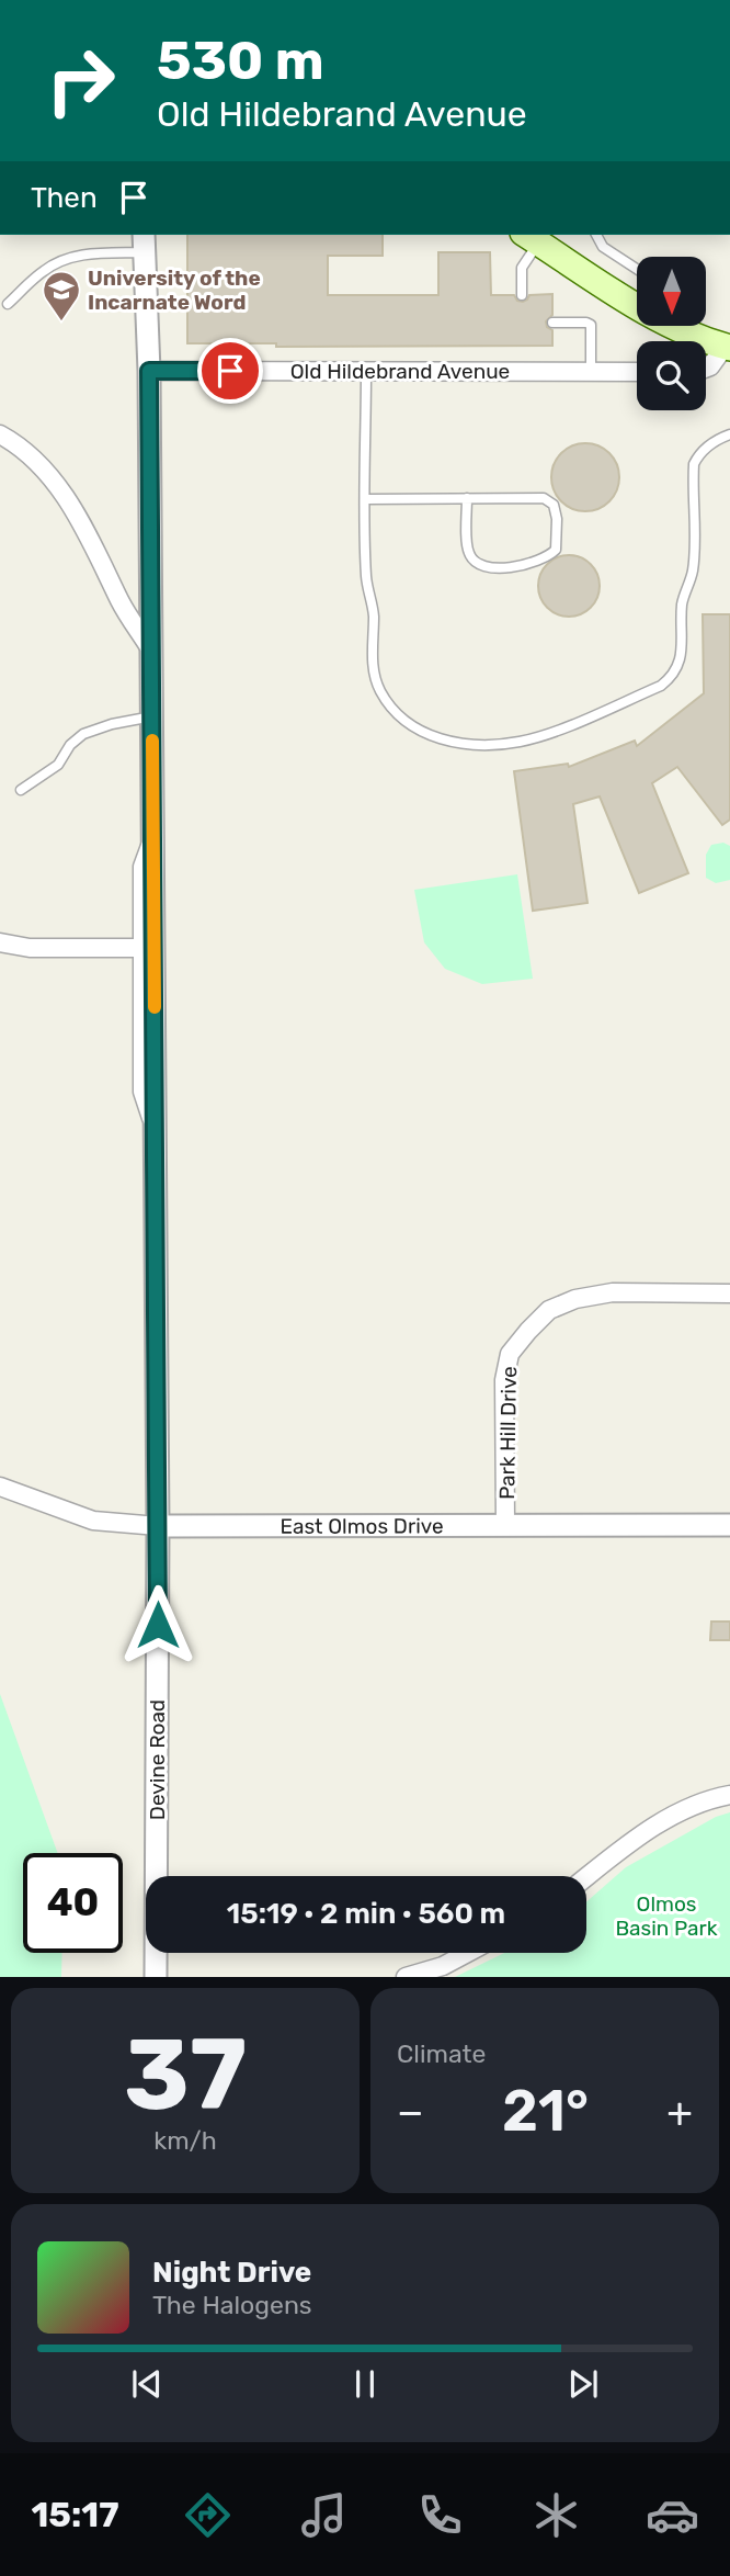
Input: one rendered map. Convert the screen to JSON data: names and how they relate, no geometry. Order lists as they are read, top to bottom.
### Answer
{
  "streets": {
    "street": [
      "Old Hildebrand Avenue",
      "Park Hill Drive",
      "East Olmos Drive",
      "Devine Road"
    ]
  },
  "crossings": [
    ["Old Hildebrand Avenue", "Devine Road"],
    ["Park Hill Drive", "East Olmos Drive"],
    ["East Olmos Drive", "Devine Road"]
  ],
  "parks": ["Olmos Basin Park"],
  "places": {
    "school or university": ["University of the Incarnate Word"]
  },
  "north": "bottom",
  "page": {
    "turn": ["530 m", "Old Hildebrand Avenue"],
    "then": "Then",
    "limit": "40",
    "trip": "15:19 · 2 min · 560 m",
    "tile": [
      ["37", "km/h"],
      "Climate"
    ],
    "heat": ["−", "21°", "+"],
    "song": ["Night Drive", "The Halogens"],
    "tabs": "15:17"
  }
}
